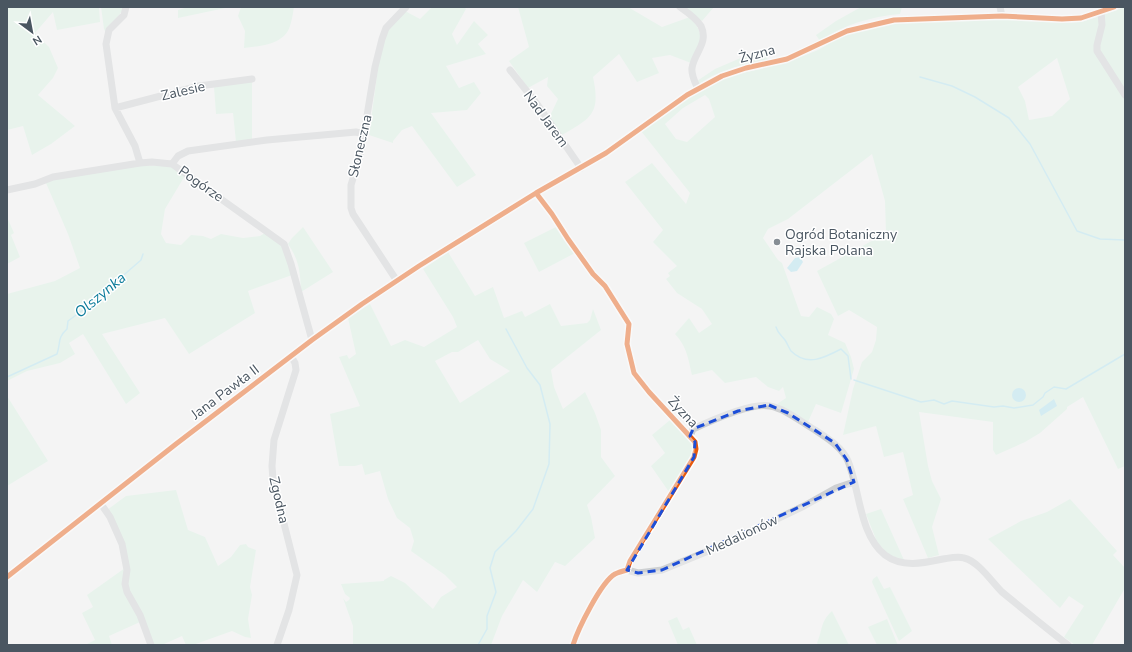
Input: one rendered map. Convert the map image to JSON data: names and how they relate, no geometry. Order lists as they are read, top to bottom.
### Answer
{
  "streets": {
    "street": [
      "Żyzna",
      "Zalesie",
      "Nad Jarem",
      "Słoneczna",
      "Pogórze",
      "Jana Pawła II",
      "Zgodna",
      "Medalionów"
    ]
  },
  "crossings": [
    ["Żyzna", "Nad Jarem"],
    ["Żyzna", "Jana Pawła II"],
    ["Żyzna", "Medalionów"],
    ["Słoneczna", "Jana Pawła II"],
    ["Pogórze", "Jana Pawła II"],
    ["Jana Pawła II", "Zgodna"]
  ],
  "water": ["Olszynka"],
  "places": ["Ogród Botaniczny Rajska Polana"],
  "north": "bottom right"
}
